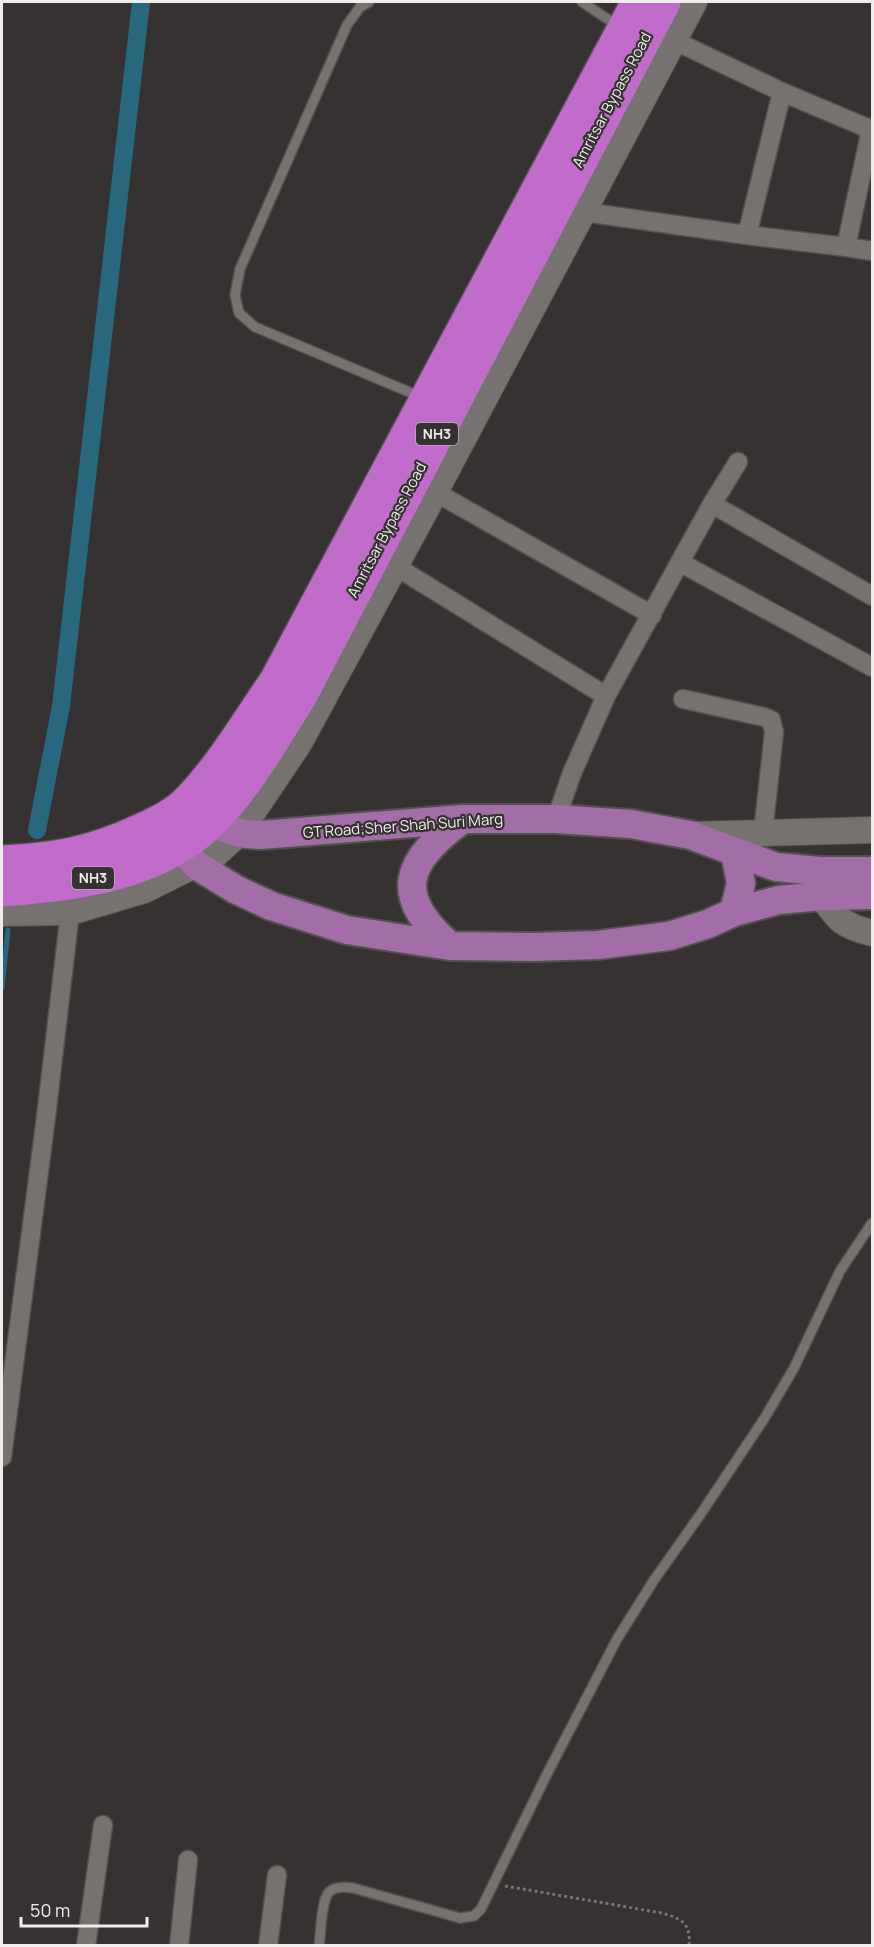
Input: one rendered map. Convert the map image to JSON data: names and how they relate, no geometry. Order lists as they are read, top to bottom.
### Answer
{
  "streets": {
    "highway": ["Amritsar Bypass Road", "NH3"],
    "main road": ["GT Road;Sher Shah Suri Marg"]
  },
  "crossings": [
    ["Amritsar Bypass Road", "NH3"],
    ["Amritsar Bypass Road", "GT Road;Sher Shah Suri Marg"]
  ],
  "scale_bar": "50 m"
}
